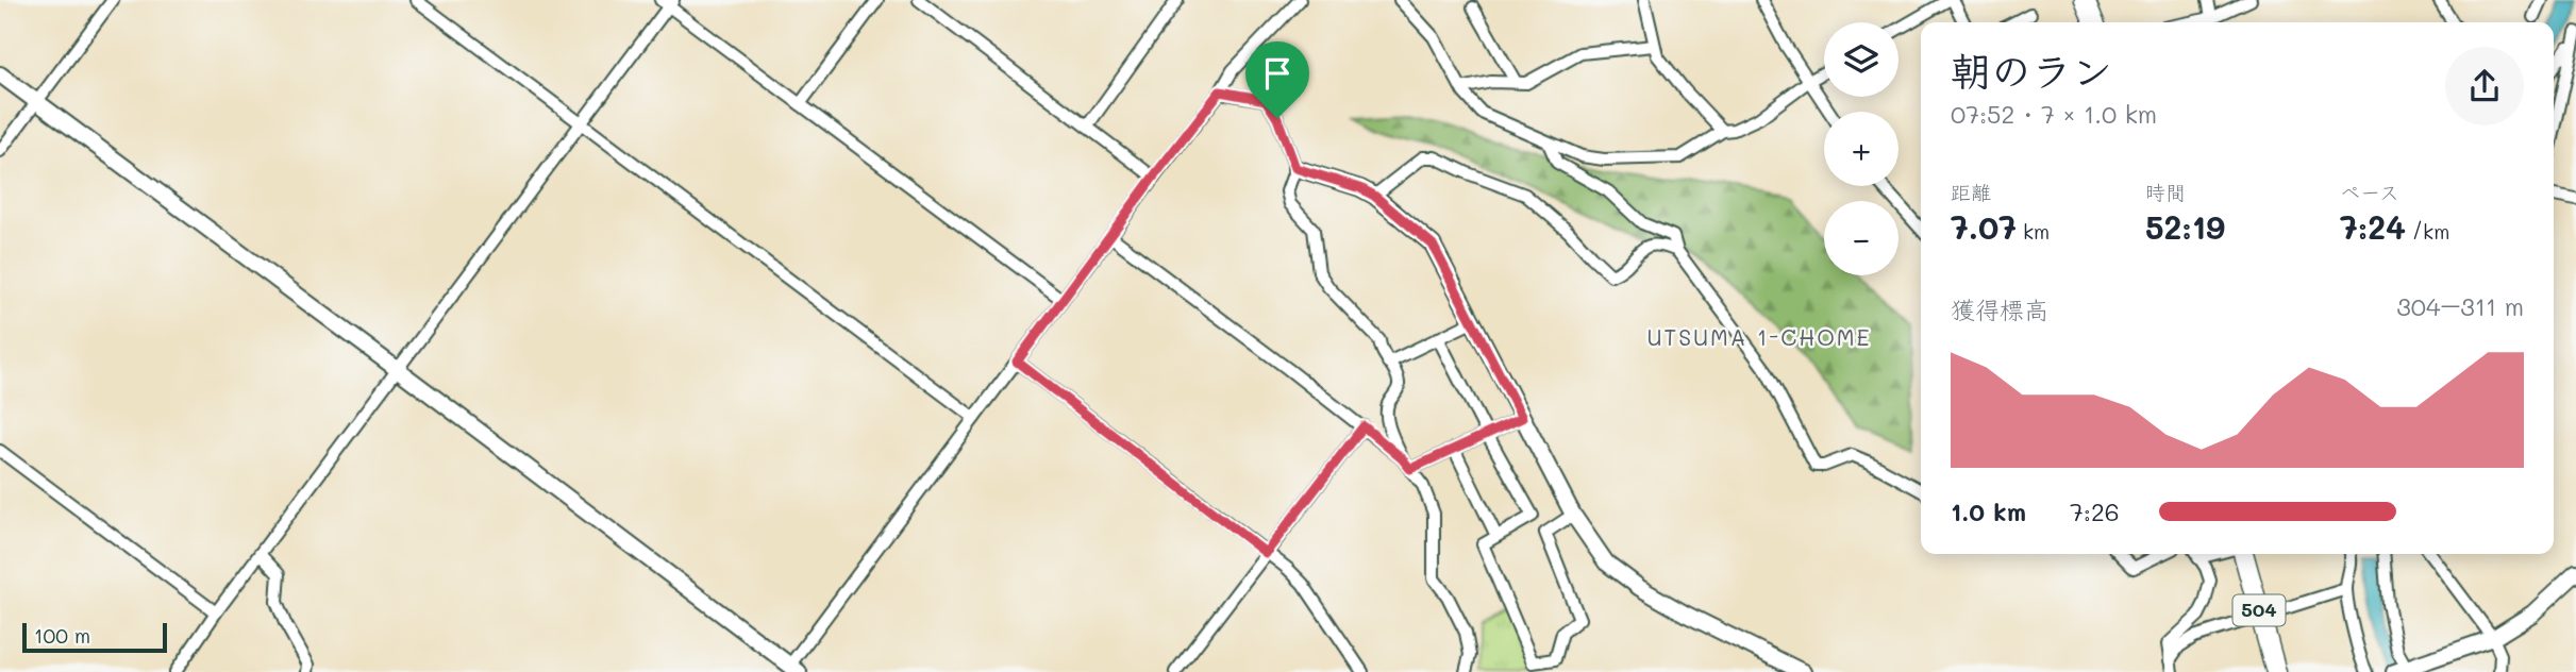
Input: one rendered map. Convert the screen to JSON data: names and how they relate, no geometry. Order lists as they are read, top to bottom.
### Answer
{
  "streets": {
    "highway": ["504"]
  },
  "districts": ["UTSUMA 1-CHOME"],
  "scale_bar": "100 m",
  "page": {
    "map_buttons": ["+", "−"],
    "heading": ["朝のラン", "07:52 · 7 × 1.0 km"],
    "stats": [
      ["距離", "7.07 km"],
      ["時間", "52:19"],
      ["ペース", "7:24 /km"]
    ],
    "chart": ["獲得標高", "304–311 m"],
    "list": [
      {
        "name": "1.0 km",
        "note": "7:26"
      }
    ],
    "scale": "100 m"
  }
}
